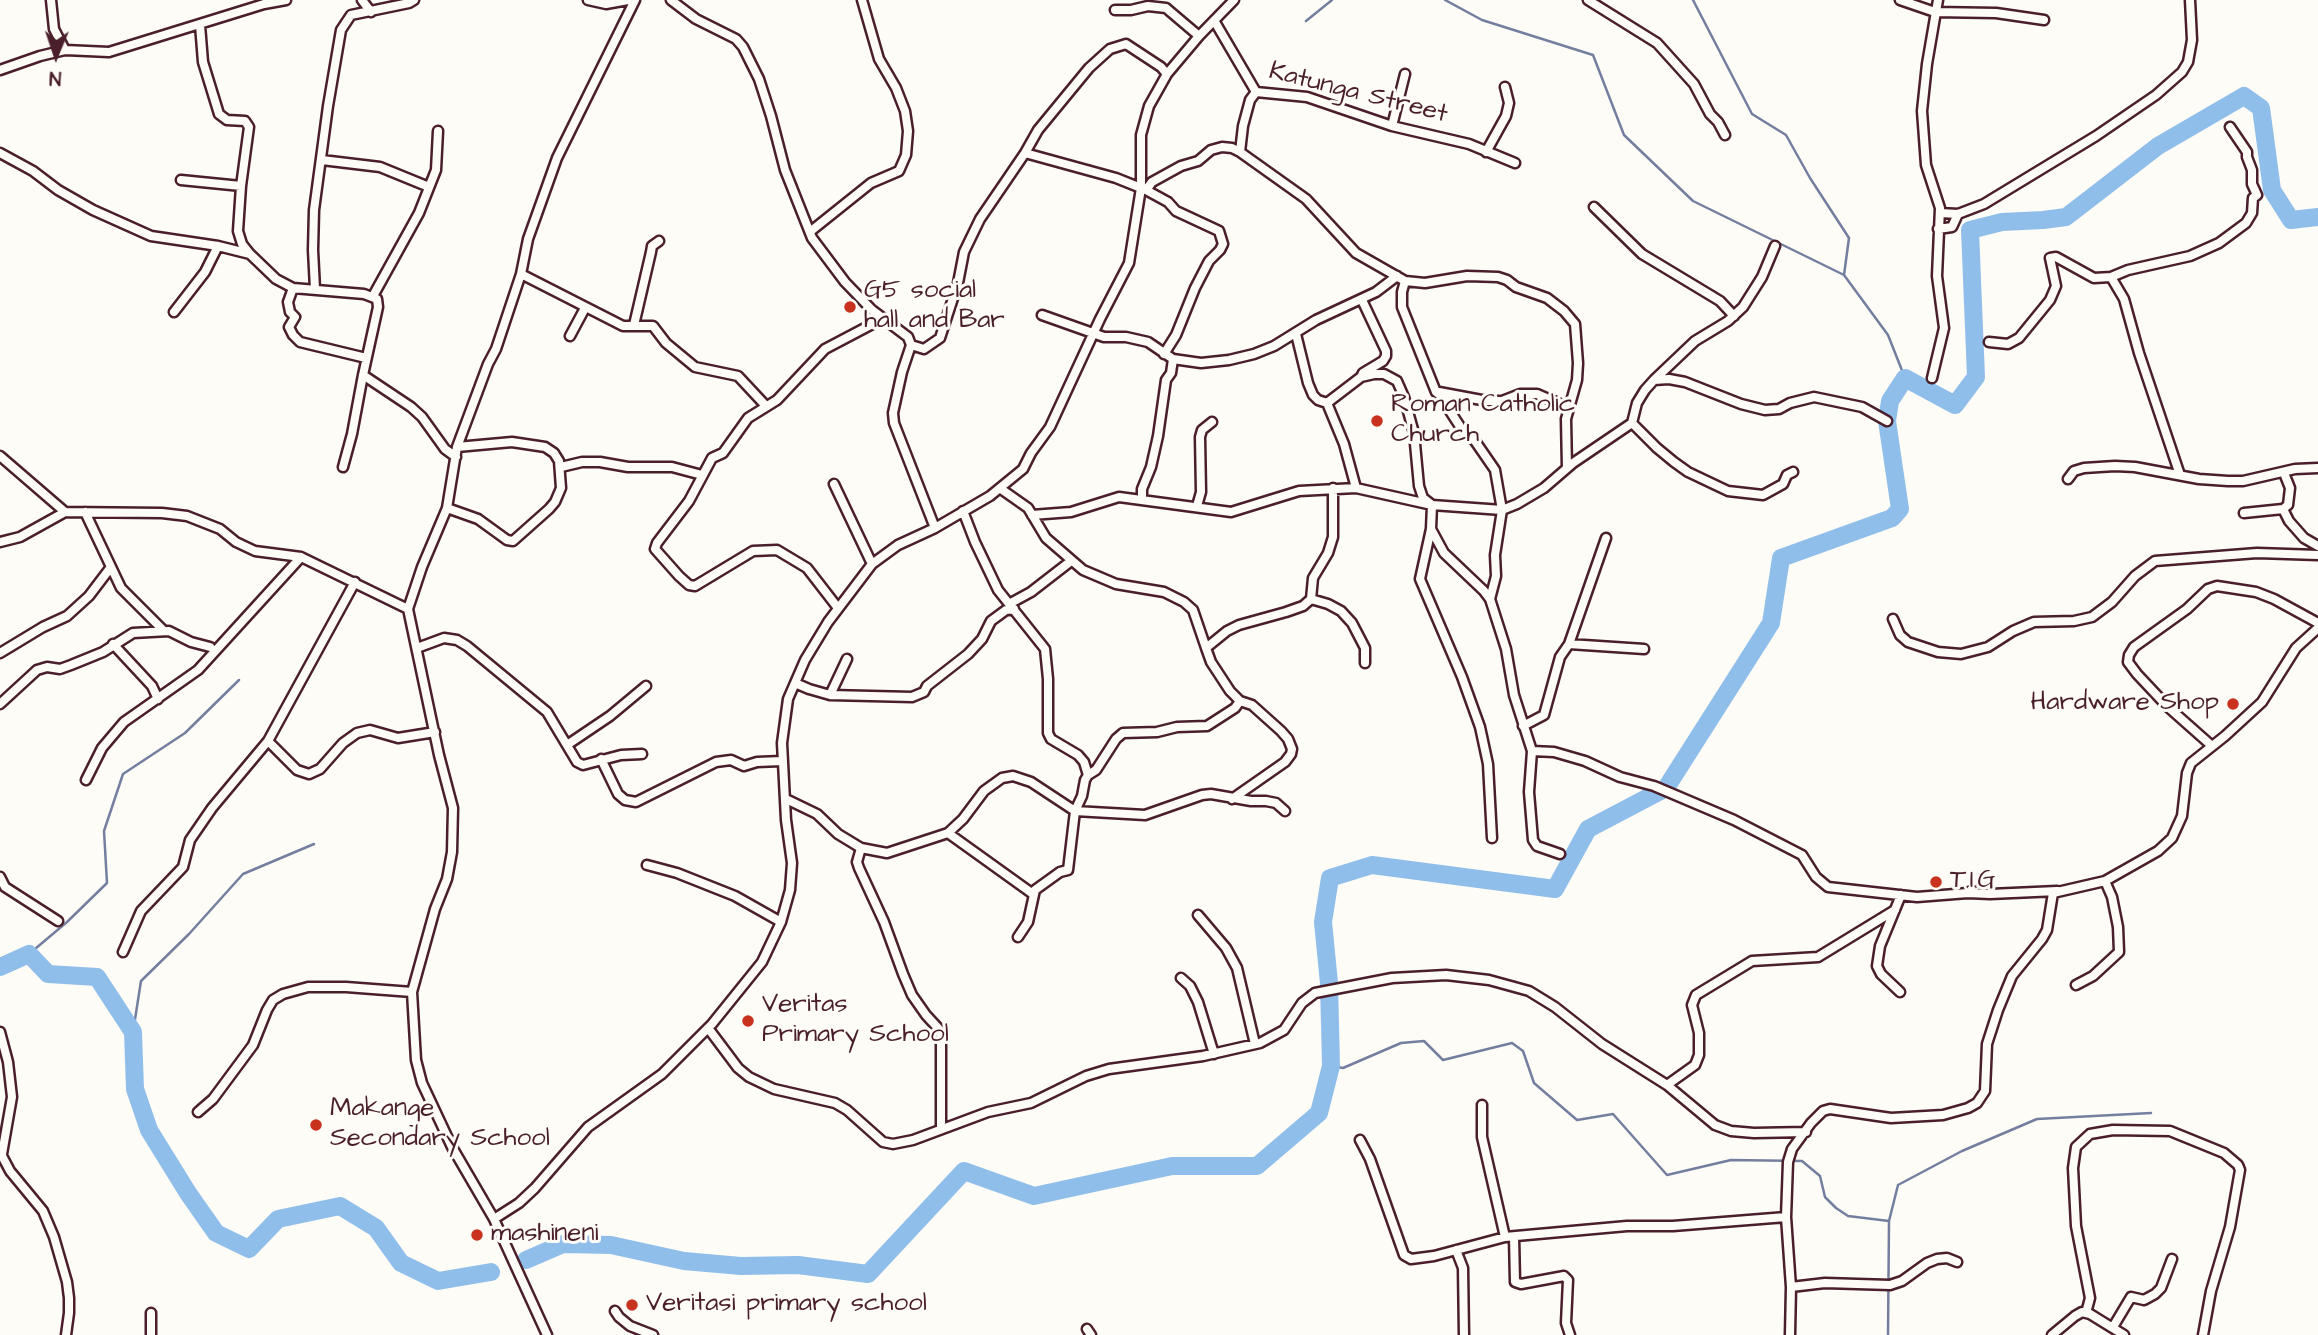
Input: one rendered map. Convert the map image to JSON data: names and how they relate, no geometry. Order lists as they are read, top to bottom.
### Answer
{
  "streets": {
    "street": ["Katunga Street"]
  },
  "places": [
    "G5 social hall and Bar",
    "Roman Catholic Church",
    "Hardware Shop",
    "T.I.G",
    "Veritas Primary School",
    "Makange Secondary School",
    "mashineni",
    "Veritasi primary school"
  ],
  "north": "bottom"
}
